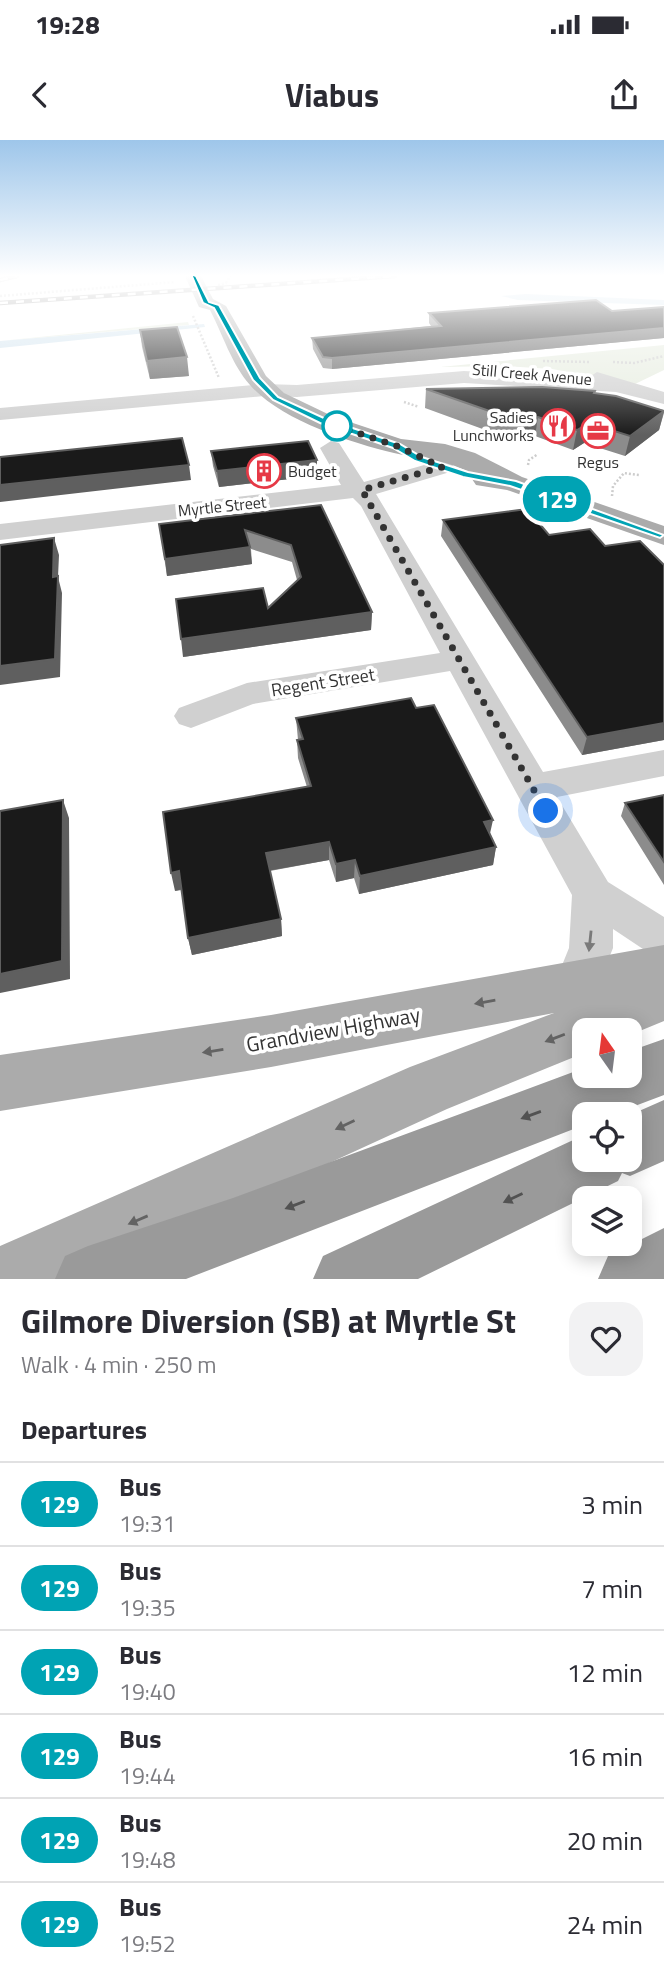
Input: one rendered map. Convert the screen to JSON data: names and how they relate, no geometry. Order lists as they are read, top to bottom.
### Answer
{
  "streets": {
    "main road": ["Grandview Highway"],
    "street": ["Still Creek Avenue", "Myrtle Street", "Regent Street"]
  },
  "places": {
    "restaurant": ["Sadies Lunchworks"],
    "office": ["Regus"],
    "building": ["Budget"]
  },
  "lines": ["bus line 129"],
  "north": "top",
  "page": {
    "status": "19:28",
    "header": "Viabus",
    "on_map": "129",
    "heading": [
      ["Gilmore Diversion (SB) at Myrtle St", "Walk · 4 min · 250 m"],
      "Departures"
    ],
    "list": [
      {
        "mark": "129",
        "name": "Bus",
        "note": "19:31",
        "value": "3 min"
      },
      {
        "mark": "129",
        "name": "Bus",
        "note": "19:35",
        "value": "7 min"
      },
      {
        "mark": "129",
        "name": "Bus",
        "note": "19:40",
        "value": "12 min"
      },
      {
        "mark": "129",
        "name": "Bus",
        "note": "19:44",
        "value": "16 min"
      },
      {
        "mark": "129",
        "name": "Bus",
        "note": "19:48",
        "value": "20 min"
      },
      {
        "mark": "129",
        "name": "Bus",
        "note": "19:52",
        "value": "24 min"
      }
    ]
  }
}
